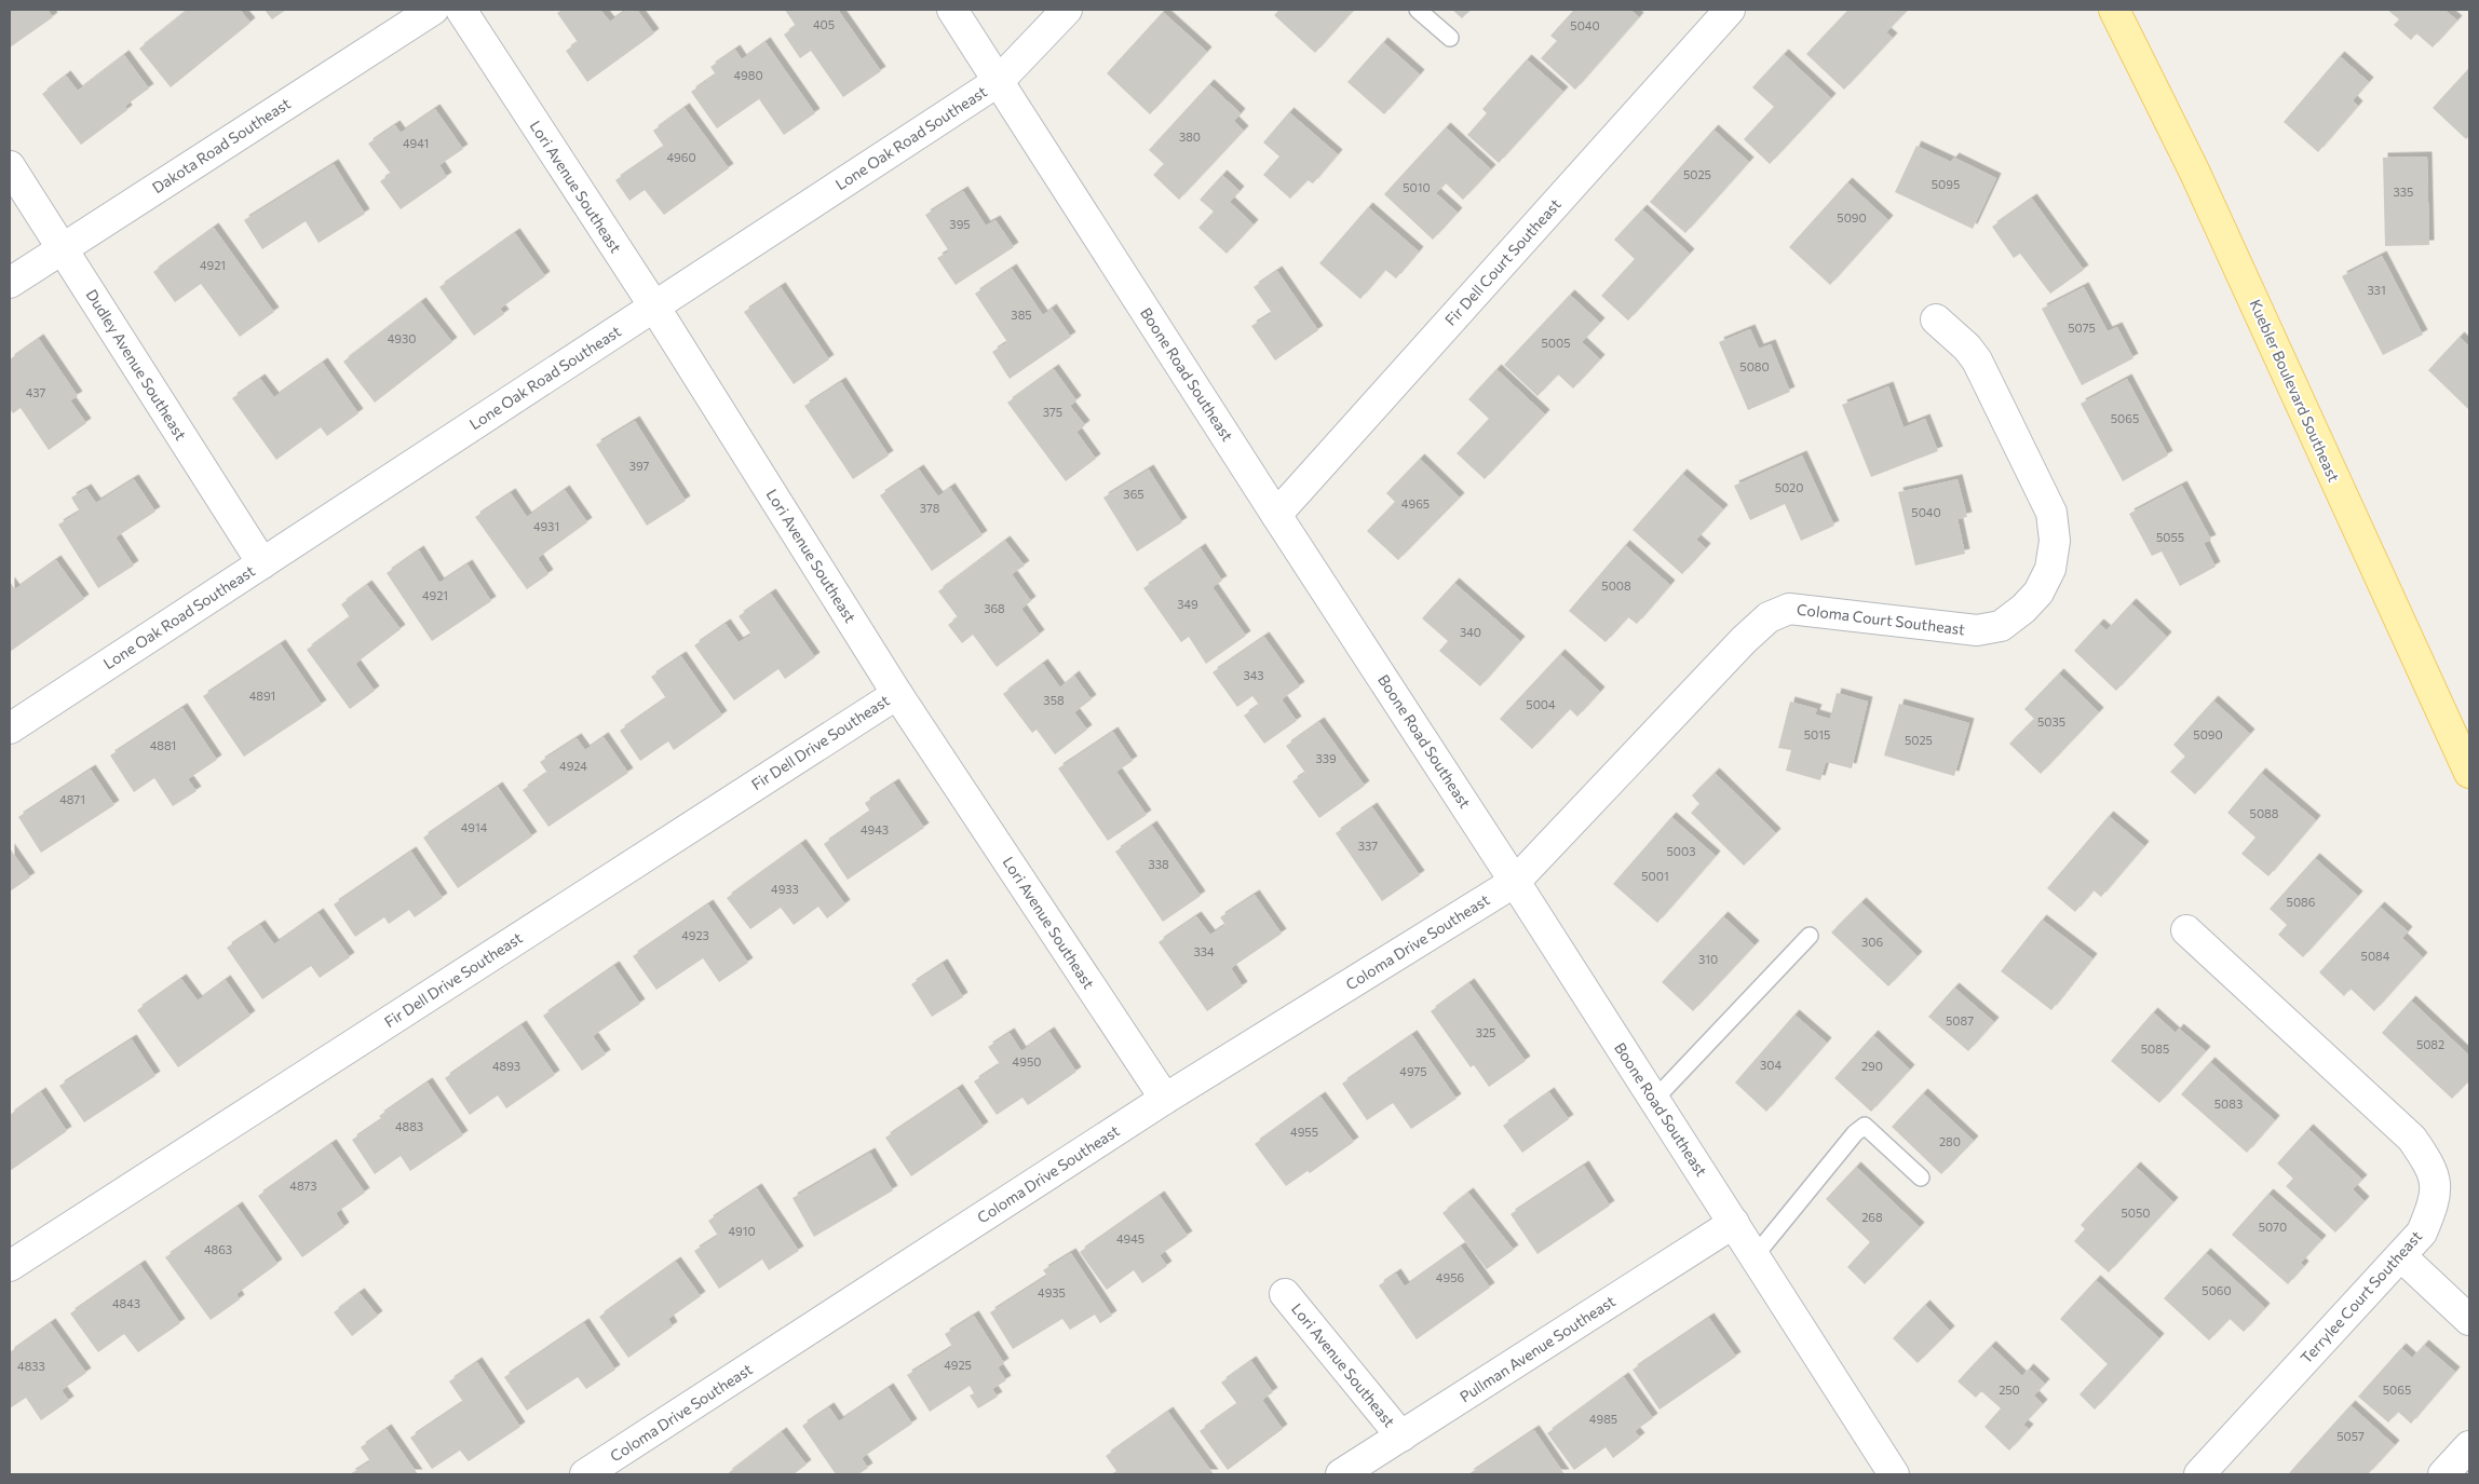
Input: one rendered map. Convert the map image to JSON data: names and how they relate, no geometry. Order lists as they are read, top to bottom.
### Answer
{
  "streets": {
    "main road": ["Kuebler Boulevard Southeast"],
    "street": [
      "Lone Oak Road Southeast",
      "Dakota Road Southeast",
      "Lori Avenue Southeast",
      "Fir Dell Court Southeast",
      "Dudley Avenue Southeast",
      "Boone Road Southeast",
      "Coloma Court Southeast",
      "Fir Dell Drive Southeast",
      "Coloma Drive Southeast",
      "Terrylee Court Southeast",
      "Pullman Avenue Southeast"
    ]
  },
  "crossings": [
    ["Lone Oak Road Southeast", "Lori Avenue Southeast"],
    ["Lone Oak Road Southeast", "Dudley Avenue Southeast"],
    ["Lone Oak Road Southeast", "Boone Road Southeast"],
    ["Dakota Road Southeast", "Dudley Avenue Southeast"],
    ["Lori Avenue Southeast", "Fir Dell Drive Southeast"],
    ["Lori Avenue Southeast", "Coloma Drive Southeast"],
    ["Lori Avenue Southeast", "Pullman Avenue Southeast"],
    ["Fir Dell Court Southeast", "Boone Road Southeast"],
    ["Boone Road Southeast", "Coloma Court Southeast"],
    ["Boone Road Southeast", "Coloma Drive Southeast"],
    ["Boone Road Southeast", "Pullman Avenue Southeast"],
    ["Coloma Court Southeast", "Coloma Drive Southeast"]
  ],
  "house_numbers": [
    "405",
    "5040",
    "4980",
    "380",
    "4941",
    "4960",
    "5025",
    "5095",
    "5010",
    "335",
    "5090",
    "395",
    "4921",
    "331",
    "385",
    "5075",
    "4930",
    "5005",
    "5080",
    "437",
    "375",
    "5065",
    "397",
    "5020",
    "365",
    "4965",
    "378",
    "5040",
    "4931",
    "5055",
    "5008",
    "4921",
    "349",
    "368",
    "340",
    "343",
    "4891",
    "358",
    "5004",
    "5035",
    "5015",
    "5090",
    "5025",
    "4881",
    "339",
    "4924",
    "4871",
    "5088",
    "4914",
    "4943",
    "337",
    "5003",
    "338",
    "5001",
    "4933",
    "5086",
    "4923",
    "306",
    "334",
    "5084",
    "310",
    "5087",
    "325",
    "5082",
    "5085",
    "4950",
    "304",
    "4893",
    "290",
    "4975",
    "5083",
    "4883",
    "4955",
    "280",
    "4873",
    "5050",
    "268",
    "5070",
    "4910",
    "4945",
    "4863",
    "4956",
    "5060",
    "4935",
    "4843",
    "4925",
    "4833",
    "250",
    "5065",
    "4985",
    "5057"
  ]
}
